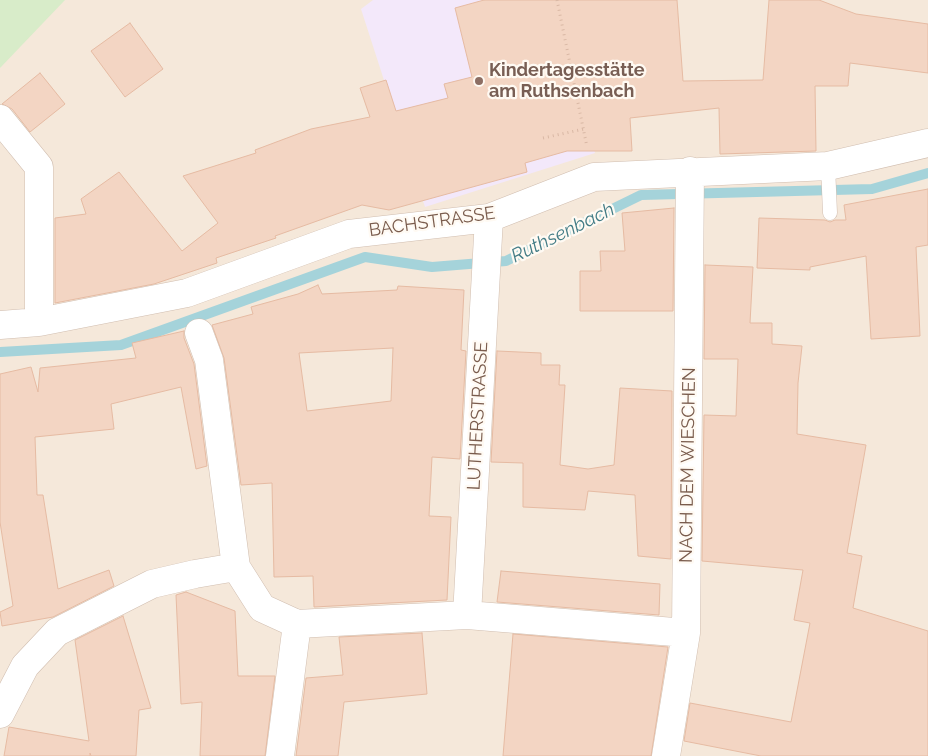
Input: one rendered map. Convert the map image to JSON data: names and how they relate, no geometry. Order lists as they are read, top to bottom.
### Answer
{
  "streets": {
    "street": ["BACHSTRASSE", "LUTHERSTRASSE", "NACH DEM WIESCHEN"]
  },
  "crossings": [
    ["BACHSTRASSE", "LUTHERSTRASSE"],
    ["BACHSTRASSE", "NACH DEM WIESCHEN"]
  ],
  "water": ["Ruthsenbach"],
  "places": ["Kindertagesstätte am Ruthsenbach"]
}
